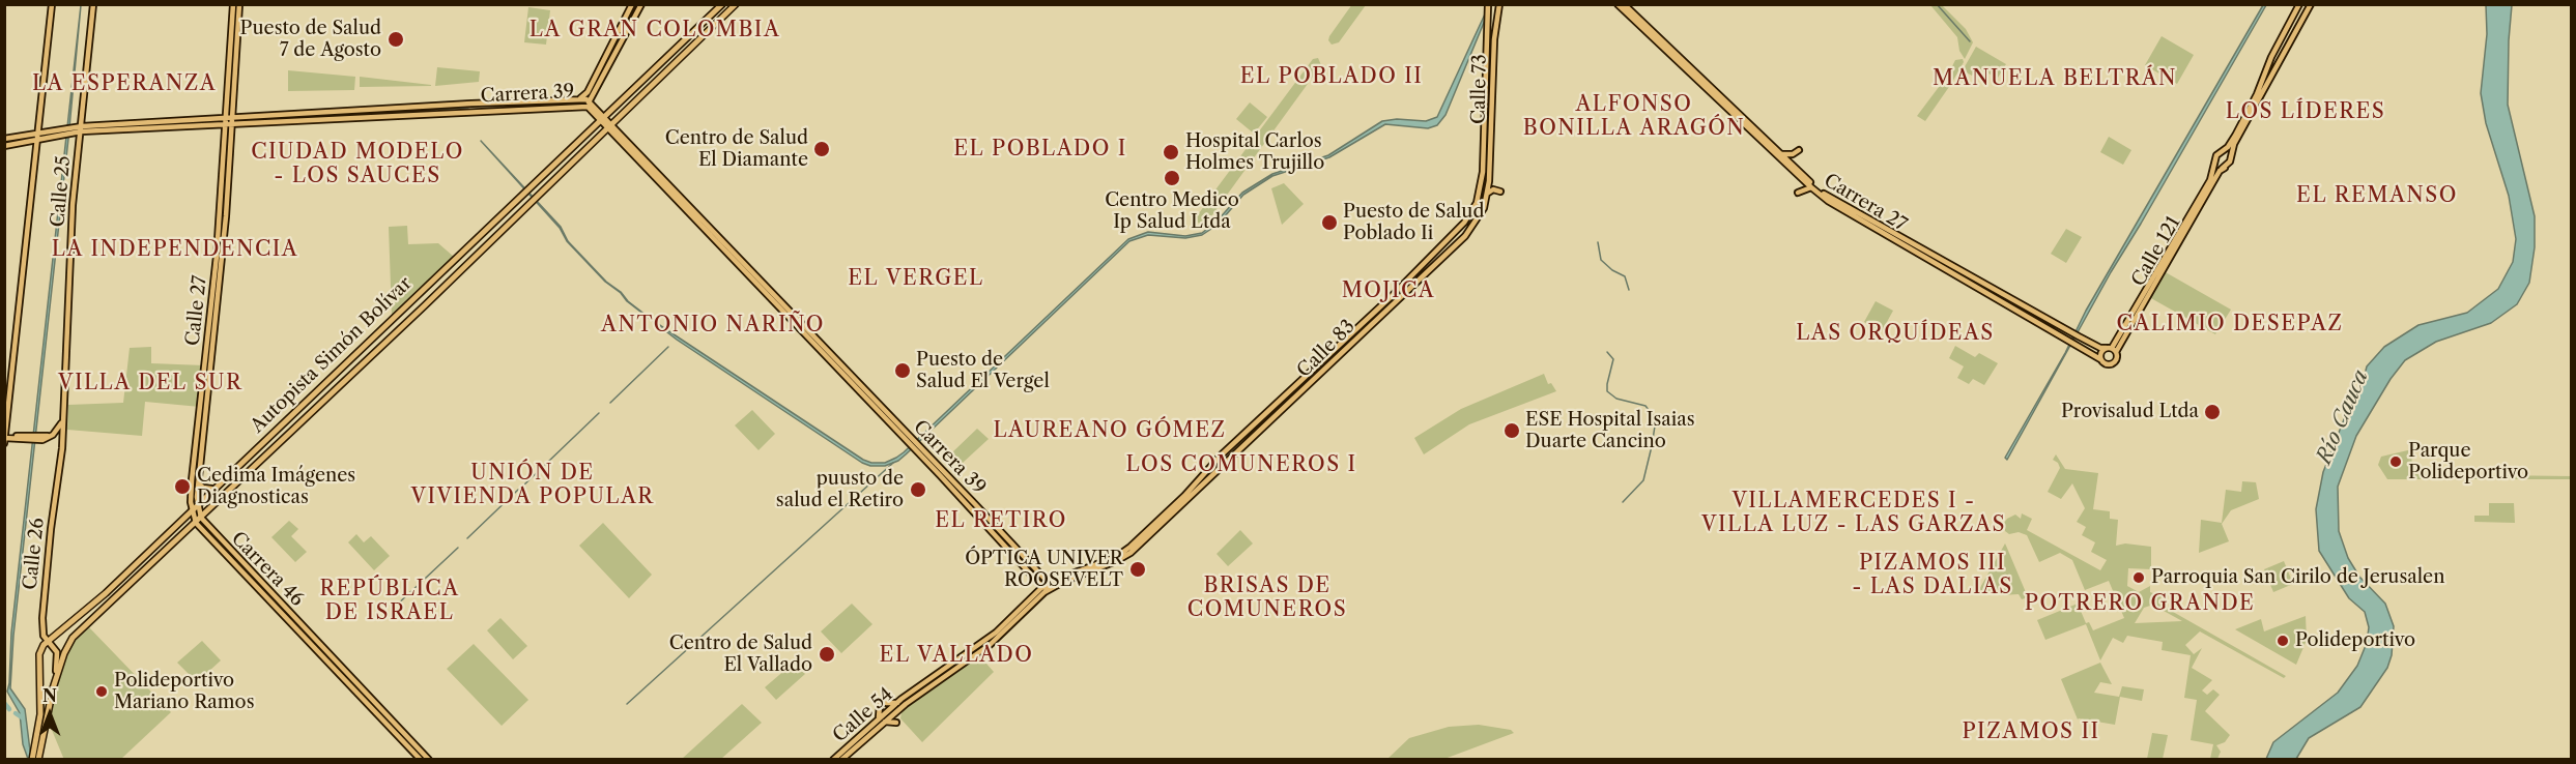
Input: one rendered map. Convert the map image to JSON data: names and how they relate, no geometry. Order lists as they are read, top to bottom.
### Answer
{
  "streets": {
    "highway": ["Autopista Simón Bolívar"],
    "main road": [
      "Calle 73",
      "Carrera 39",
      "Calle 25",
      "Carrera 27",
      "Calle 121",
      "Calle 27",
      "Calle 83",
      "Calle 26",
      "Carrera 46",
      "Calle 54"
    ]
  },
  "crossings": [
    ["Calle 73", "Calle 83"],
    ["Carrera 39", "Calle 25"],
    ["Carrera 39", "Calle 27"],
    ["Carrera 39", "Autopista Simón Bolívar"],
    ["Carrera 39", "Calle 54"],
    ["Calle 25", "Calle 26"],
    ["Carrera 27", "Calle 121"],
    ["Calle 27", "Autopista Simón Bolívar"],
    ["Calle 27", "Carrera 46"],
    ["Calle 83", "Calle 54"],
    ["Autopista Simón Bolívar", "Calle 26"],
    ["Autopista Simón Bolívar", "Carrera 46"]
  ],
  "districts": [
    "LA GRAN COLOMBIA",
    "EL POBLADO II",
    "MANUELA BELTRÁN",
    "LA ESPERANZA",
    "ALFONSO BONILLA ARAGÓN",
    "LOS LÍDERES",
    "EL POBLADO I",
    "CIUDAD MODELO - LOS SAUCES",
    "EL REMANSO",
    "LA INDEPENDENCIA",
    "EL VERGEL",
    "MOJICA",
    "CALIMIO DESEPAZ",
    "ANTONIO NARIÑO",
    "LAS ORQUÍDEAS",
    "VILLA DEL SUR",
    "LAUREANO GÓMEZ",
    "LOS COMUNEROS I",
    "UNIÓN DE VIVIENDA POPULAR",
    "VILLAMERCEDES I - VILLA LUZ - LAS GARZAS",
    "EL RETIRO",
    "PIZAMOS III - LAS DALIAS",
    "BRISAS DE COMUNEROS",
    "REPÚBLICA DE ISRAEL",
    "POTRERO GRANDE",
    "EL VALLADO",
    "PIZAMOS II"
  ],
  "water": ["Río Cauca"],
  "places": [
    "Puesto de Salud 7 de Agosto",
    "Centro de Salud El Diamante",
    "Hospital Carlos Holmes Trujillo",
    "Centro Medico Ip Salud Ltda",
    "Puesto de Salud Poblado Ii",
    "Puesto de Salud El Vergel",
    "Provisalud Ltda",
    "ESE Hospital Isaias Duarte Cancino",
    "Parque Polideportivo",
    "Cedima Imágenes Diagnosticas",
    "puusto de salud el Retiro",
    "ÓPTICA UNIVER ROOSEVELT",
    "Parroquia San Cirilo de Jerusalen",
    "Polideportivo",
    "Centro de Salud El Vallado",
    "Polideportivo Mariano Ramos"
  ],
  "north": "top"
}
